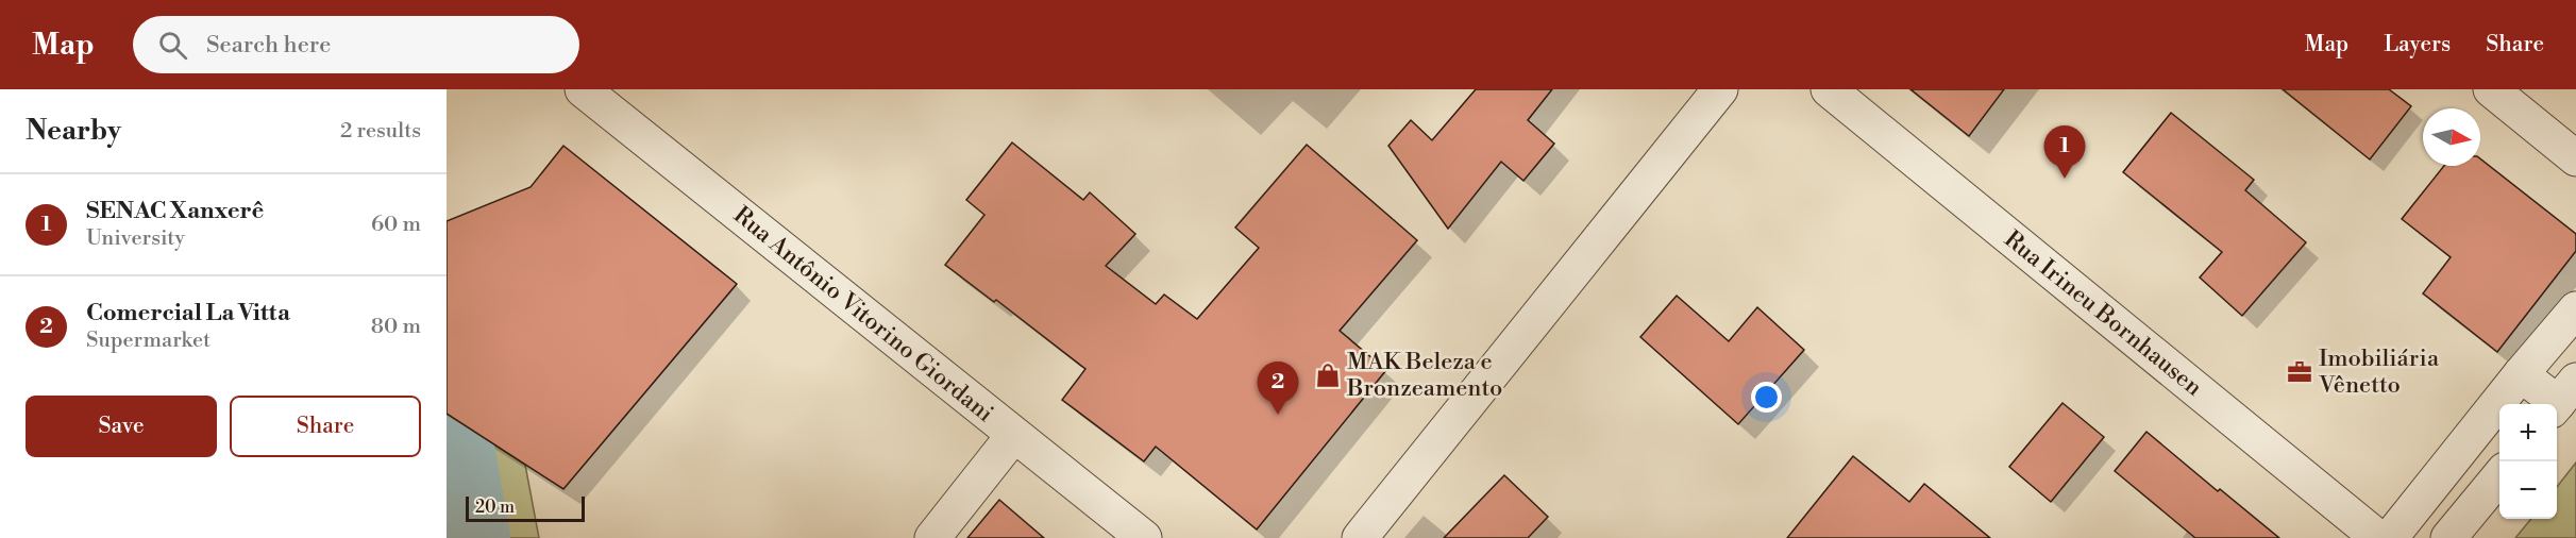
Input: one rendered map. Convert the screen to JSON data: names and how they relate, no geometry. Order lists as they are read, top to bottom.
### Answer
{
  "streets": {
    "street": ["Rua Irineu Bornhausen", "Rua Antônio Vitorino Giordani"]
  },
  "places": {
    "office": ["Imobiliária Vênetto"],
    "shop": ["MAK Beleza e Bronzeamento"]
  },
  "scale_bar": "20 m",
  "north": "right",
  "page": {
    "header": "Map",
    "search": "Search here",
    "nav": ["Map", "Layers", "Share"],
    "heading": ["Nearby", "2 results"],
    "pins": ["1", "2"],
    "list": [
      {
        "mark": "1",
        "name": "SENAC Xanxerê",
        "note": "University",
        "value": "60 m"
      },
      {
        "mark": "2",
        "name": "Comercial La Vitta",
        "note": "Supermarket",
        "value": "80 m"
      }
    ],
    "buttons": ["Save", "Share"],
    "map_buttons": ["+", "−"],
    "scale": "20 m"
  }
}
